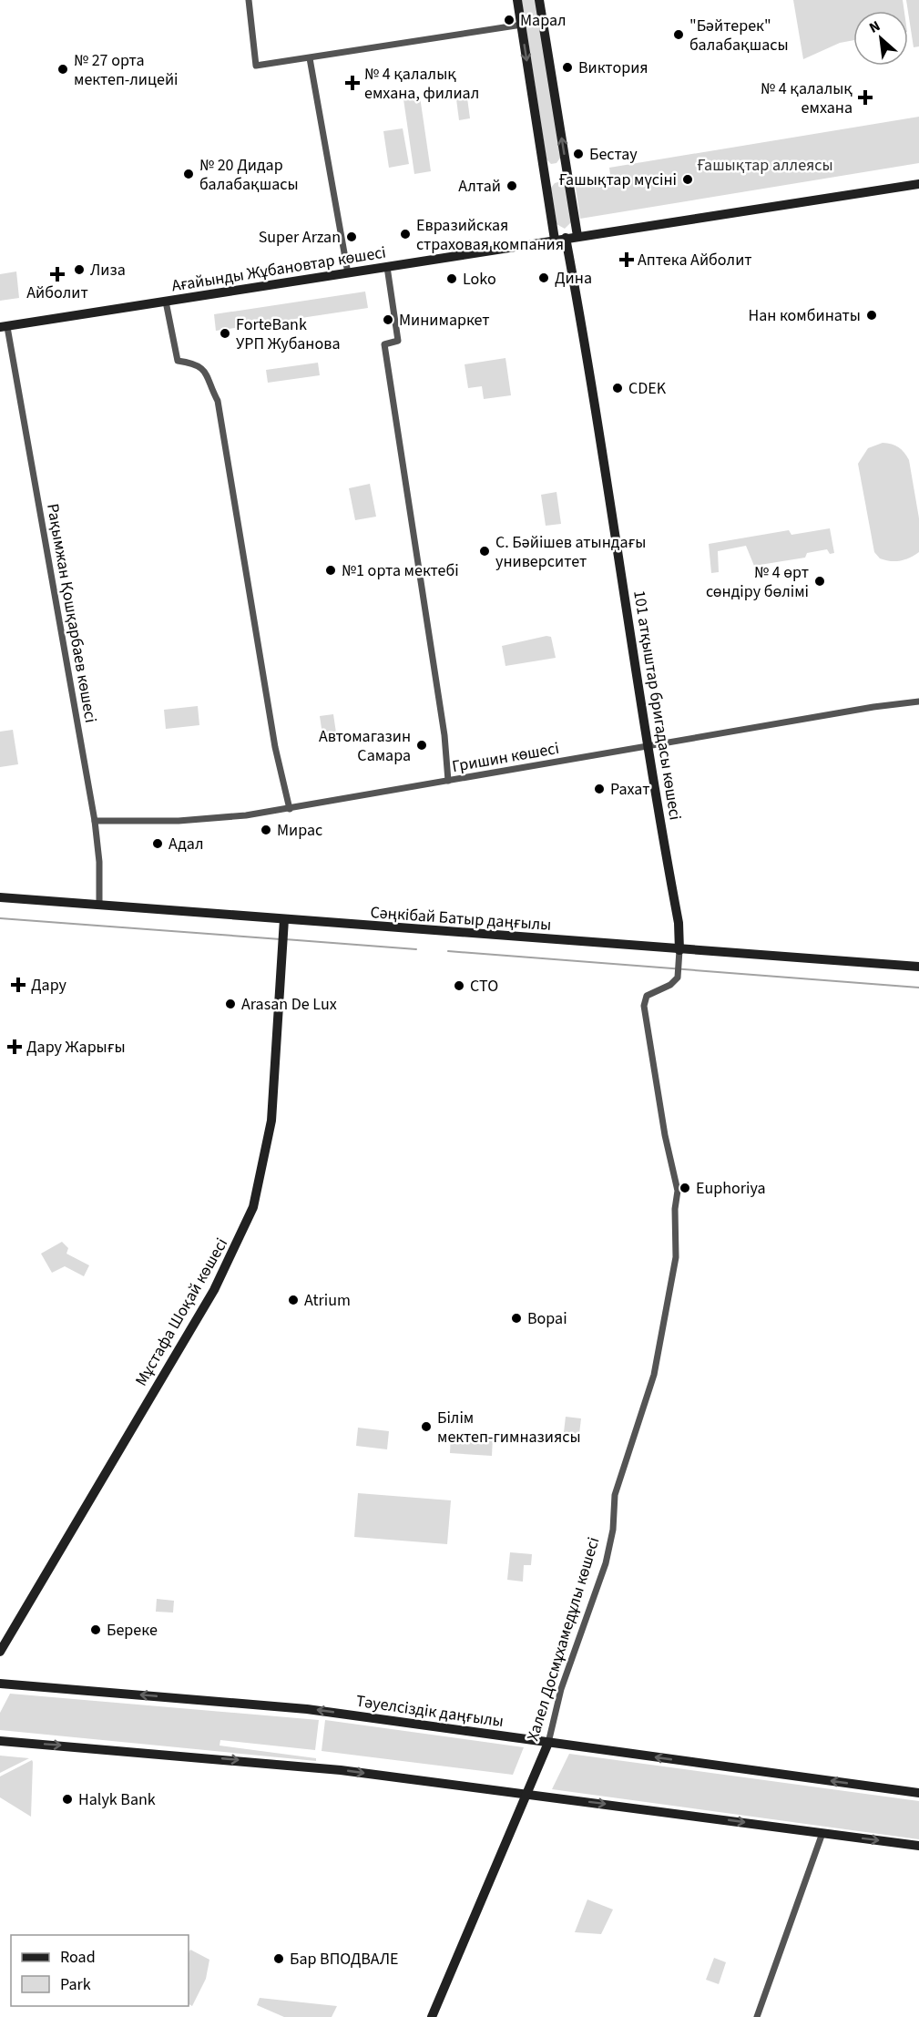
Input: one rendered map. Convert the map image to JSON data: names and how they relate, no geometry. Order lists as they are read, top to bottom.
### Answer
{
  "streets": {
    "street": [
      "Ағайынды Жұбановтар көшесі",
      "Рақымжан Қошқарбаев көшесі",
      "101 атқыштар бригадасы көшесі",
      "Гришин көшесі",
      "Сәңкібай Батыр даңғылы",
      "Мұстафа Шоқай көшесі",
      "Халел Досмұхамедұлы көшесі",
      "Тәуелсіздік даңғылы"
    ]
  },
  "crossings": [
    ["Ағайынды Жұбановтар көшесі", "Рақымжан Қошқарбаев көшесі"],
    ["Ағайынды Жұбановтар көшесі", "101 атқыштар бригадасы көшесі"],
    ["Рақымжан Қошқарбаев көшесі", "Гришин көшесі"],
    ["Рақымжан Қошқарбаев көшесі", "Сәңкібай Батыр даңғылы"],
    ["101 атқыштар бригадасы көшесі", "Гришин көшесі"],
    ["101 атқыштар бригадасы көшесі", "Сәңкібай Батыр даңғылы"],
    ["101 атқыштар бригадасы көшесі", "Халел Досмұхамедұлы көшесі"],
    ["Сәңкібай Батыр даңғылы", "Мұстафа Шоқай көшесі"],
    ["Сәңкібай Батыр даңғылы", "Халел Досмұхамедұлы көшесі"],
    ["Халел Досмұхамедұлы көшесі", "Тәуелсіздік даңғылы"]
  ],
  "parks": ["Ғашықтар аллеясы"],
  "places": {
    "other": [
      "Марал",
      "\"Бәйтерек\" балабақшасы",
      "Виктория",
      "№ 27 орта мектеп-лицейі",
      "Бестау",
      "№ 20 Дидар балабақшасы",
      "Ғашықтар мүсіні",
      "Алтай",
      "Евразийская страховая компания",
      "Super Arzan",
      "Лиза",
      "Дина",
      "Loko",
      "Нан комбинаты",
      "Минимаркет",
      "ForteBank УРП Жубанова",
      "CDEK",
      "С. Бәйішев атындағы университет",
      "№1 орта мектебі",
      "№ 4 өрт сөндіру бөлімі",
      "Автомагазин Самара",
      "Рахат",
      "Мирас",
      "Адал",
      "СТО",
      "Arasan De Lux",
      "Euphoriya",
      "Atrium",
      "Bopai",
      "Білім мектеп-гимназиясы",
      "Береке",
      "Halyk Bank",
      "Бар ВПОДВАЛЕ"
    ],
    "health": [
      "№ 4 қалалық емхана, филиал",
      "№ 4 қалалық емхана",
      "Аптека Айболит",
      "Айболит",
      "Дару",
      "Дару Жарығы"
    ]
  },
  "legend": ["Road", "Park"],
  "north": "top left"
}
